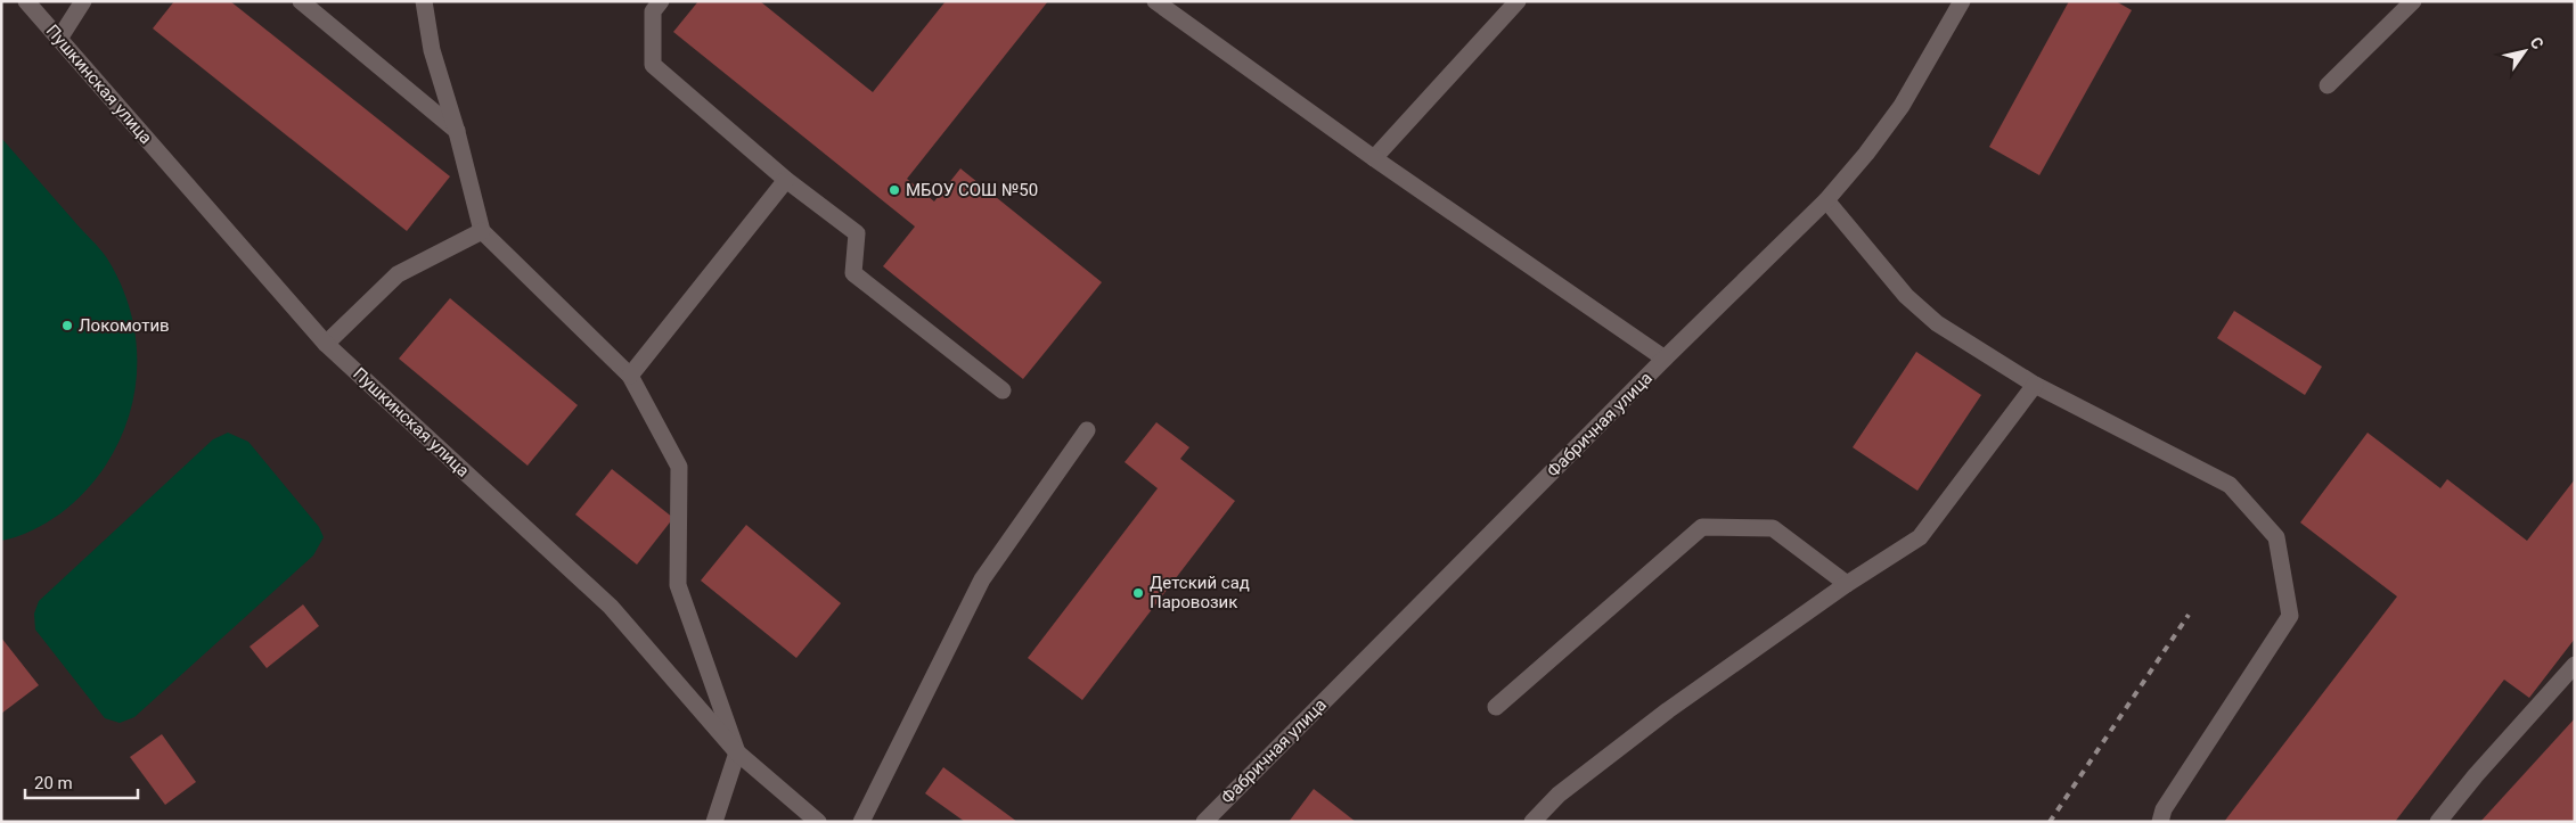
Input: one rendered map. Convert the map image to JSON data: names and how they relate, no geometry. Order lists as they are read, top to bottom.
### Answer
{
  "streets": {
    "street": ["Пушкинская улица", "Фабричная улица"]
  },
  "places": ["МБОУ СОШ №50", "Локомотив", "Детский сад Паровозик"],
  "scale_bar": "20 m",
  "north": "top right"
}
